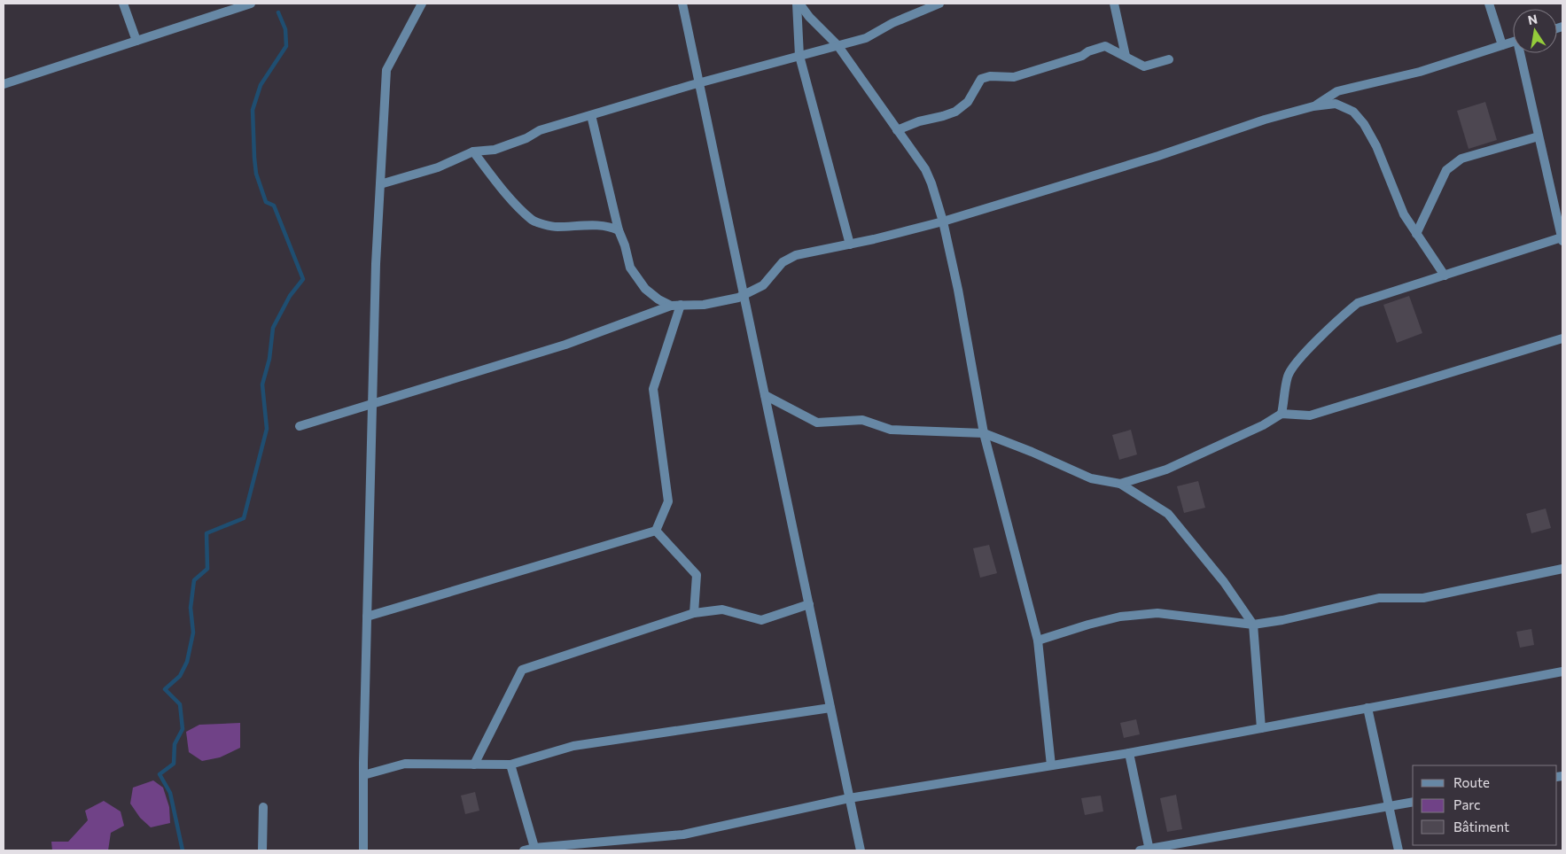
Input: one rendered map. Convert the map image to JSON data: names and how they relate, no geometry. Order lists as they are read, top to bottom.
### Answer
{
  "legend": ["Route", "Parc", "Bâtiment"],
  "north": "top"
}
